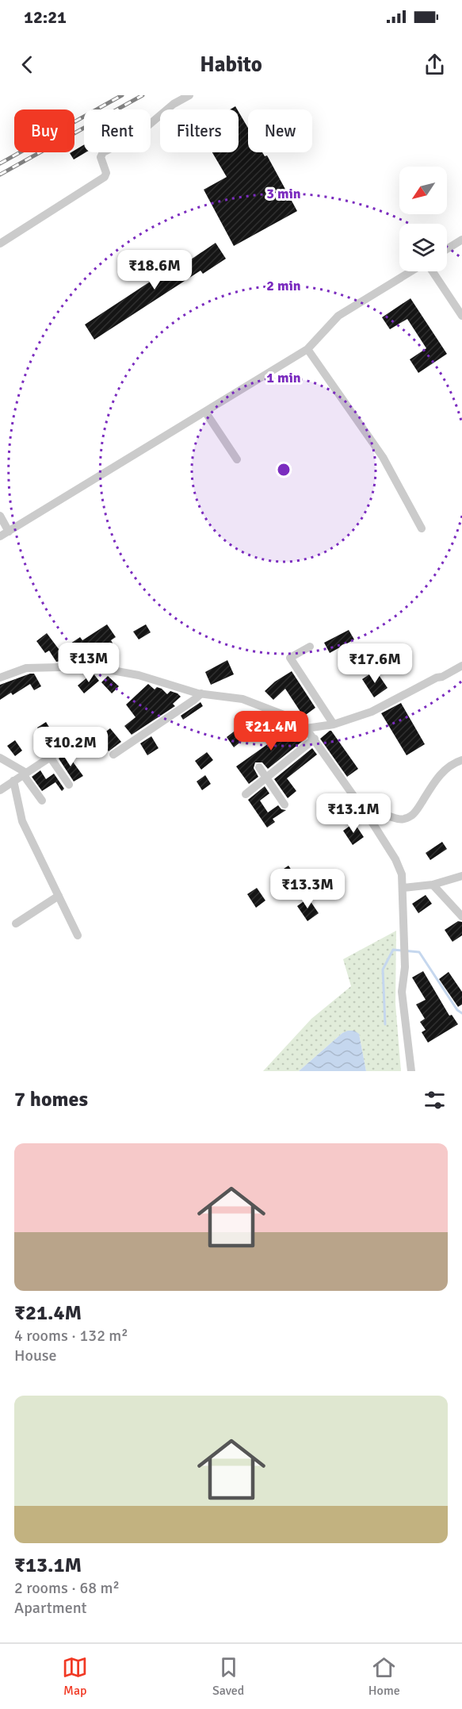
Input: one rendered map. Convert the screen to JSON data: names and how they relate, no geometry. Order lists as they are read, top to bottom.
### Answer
{
  "north": "bottom left",
  "page": {
    "status": "12:21",
    "header": "Habito",
    "chip": [
      "Buy",
      "Rent",
      "Filters",
      "New"
    ],
    "price": [
      "₹18.6M",
      "₹13M",
      "₹17.6M",
      "₹21.4M",
      "₹10.2M",
      "₹13.1M",
      "₹13.3M"
    ],
    "heading": "7 homes",
    "list": [
      {
        "name": "₹21.4M",
        "note": "4 rooms · 132 m² · House"
      },
      {
        "name": "₹13.1M",
        "note": "2 rooms · 68 m² · Apartment"
      }
    ],
    "tabs": ["Map", "Saved", "Home"]
  },
  "rings": ["3 min", "2 min", "1 min"]
}
